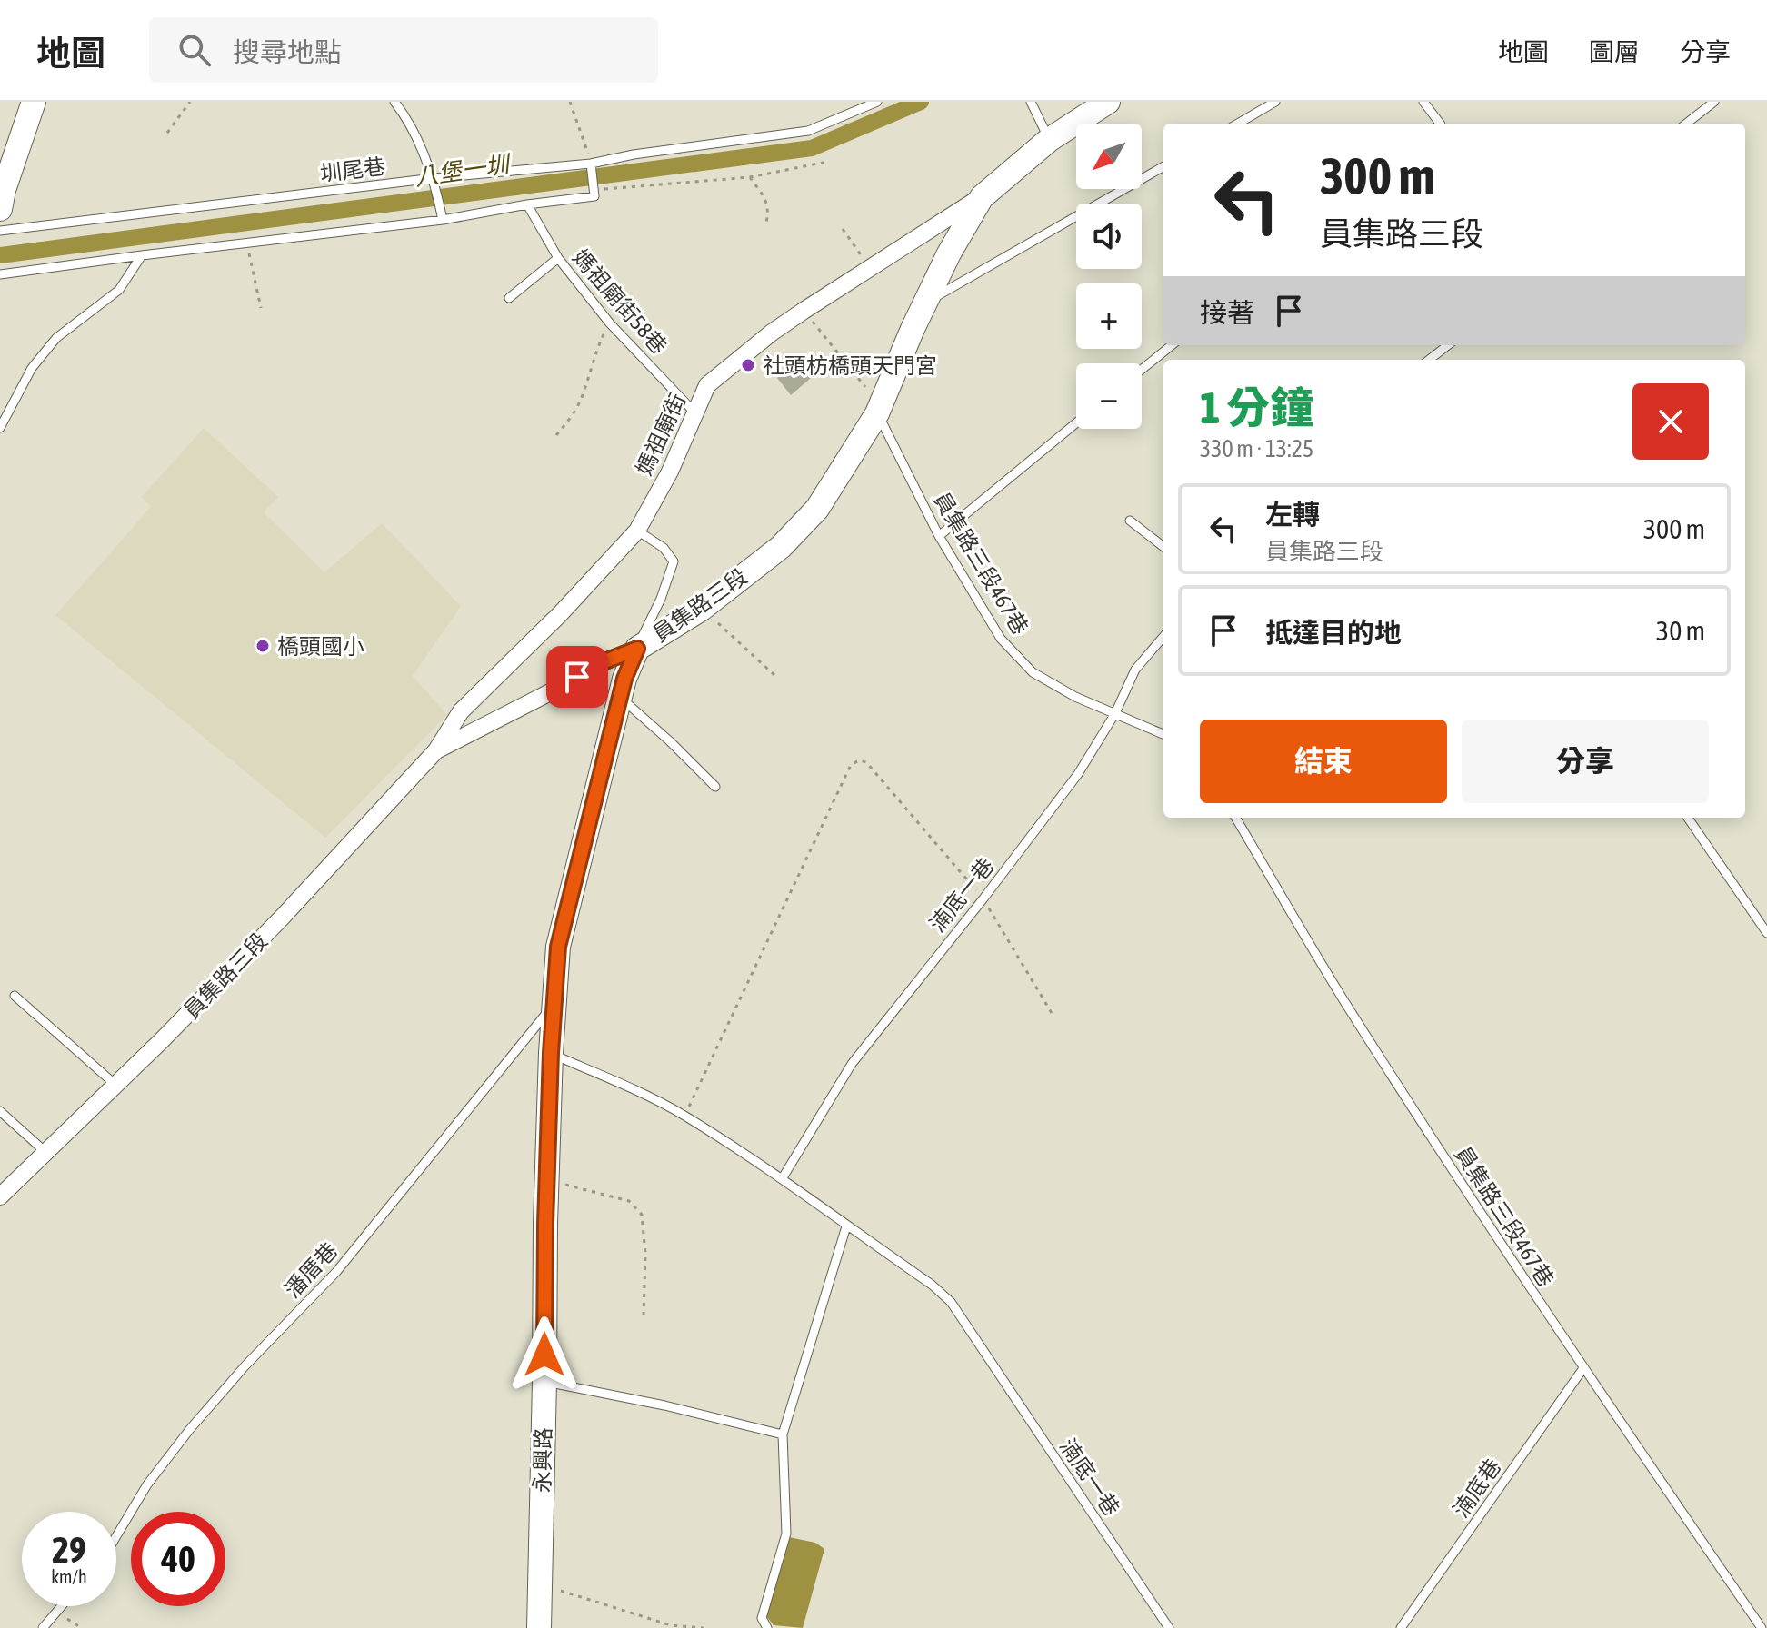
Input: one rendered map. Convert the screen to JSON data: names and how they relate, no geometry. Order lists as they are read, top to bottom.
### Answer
{
  "streets": {
    "street": ["媽祖廟街", "員集路三段", "永興路"],
    "lane": [
      "圳尾巷",
      "媽祖廟街58巷",
      "員集路三段467巷",
      "湳底一巷",
      "潘厝巷",
      "湳底巷"
    ]
  },
  "crossings": [
    ["媽祖廟街58巷", "媽祖廟街"],
    ["媽祖廟街", "員集路三段"],
    ["員集路三段467巷", "員集路三段"],
    ["員集路三段467巷", "湳底一巷"],
    ["員集路三段467巷", "湳底巷"],
    ["員集路三段", "永興路"],
    ["湳底一巷", "永興路"],
    ["潘厝巷", "永興路"]
  ],
  "water": ["八堡一圳"],
  "places": ["社頭枋橋頭天門宮", "橋頭國小"],
  "north": "bottom left",
  "page": {
    "header": "地圖",
    "search": "搜尋地點",
    "nav": ["地圖", "圖層", "分享"],
    "map_buttons": ["+", "−"],
    "turn": ["300 m", "員集路三段"],
    "then": "接著",
    "heading": ["1 分鐘", "330 m · 13:25"],
    "list": [
      {
        "name": "左轉",
        "note": "員集路三段",
        "value": "300 m"
      },
      {
        "name": "抵達目的地",
        "value": "30 m"
      }
    ],
    "buttons": ["結束", "分享"],
    "speed": "29 km/h",
    "limit": "40"
  }
}
